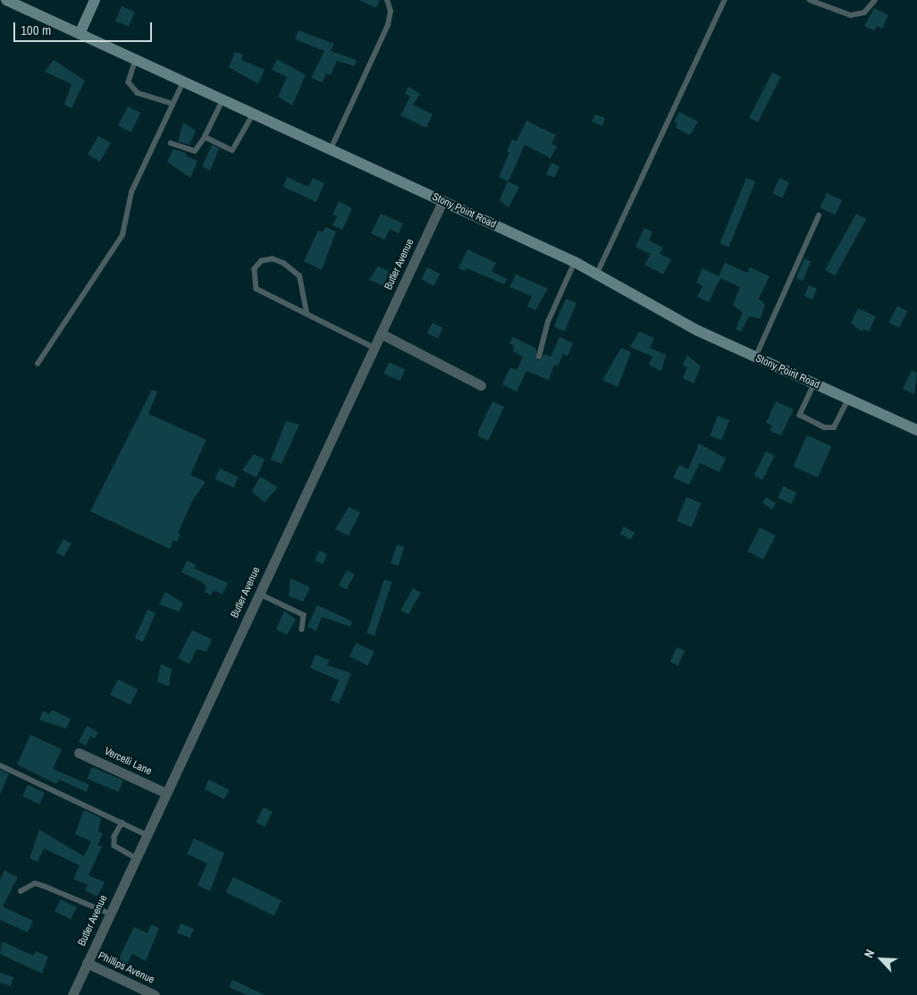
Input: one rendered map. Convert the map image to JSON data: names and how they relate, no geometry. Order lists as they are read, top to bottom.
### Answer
{
  "streets": {
    "main road": ["Stony Point Road"],
    "street": ["Butler Avenue", "Vercelli Lane", "Phillips Avenue"]
  },
  "crossings": [
    ["Stony Point Road", "Butler Avenue"],
    ["Butler Avenue", "Vercelli Lane"],
    ["Butler Avenue", "Phillips Avenue"]
  ],
  "scale_bar": "100 m",
  "north": "top left"
}
